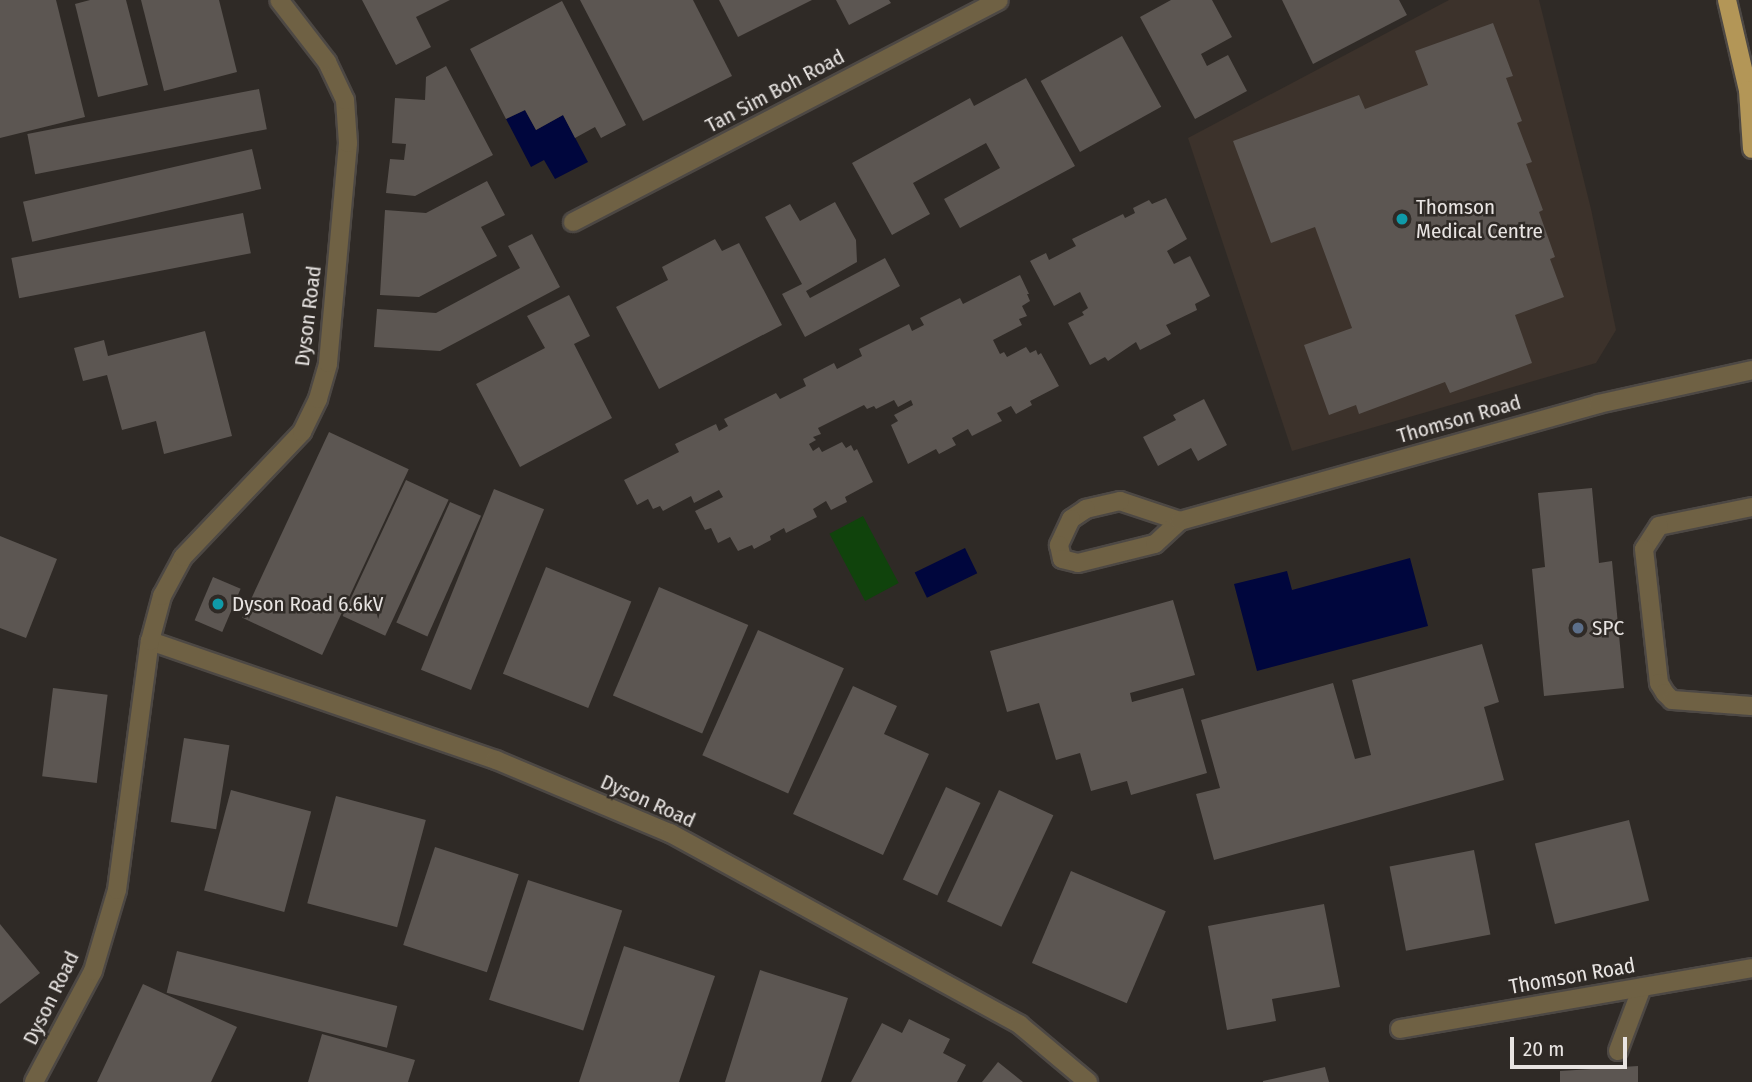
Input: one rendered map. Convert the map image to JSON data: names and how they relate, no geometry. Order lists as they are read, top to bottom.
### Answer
{
  "streets": {
    "street": ["Tan Sim Boh Road", "Dyson Road", "Thomson Road"]
  },
  "places": ["Thomson Medical Centre", "Dyson Road 6.6kV", "SPC"],
  "scale_bar": "20 m"
}
